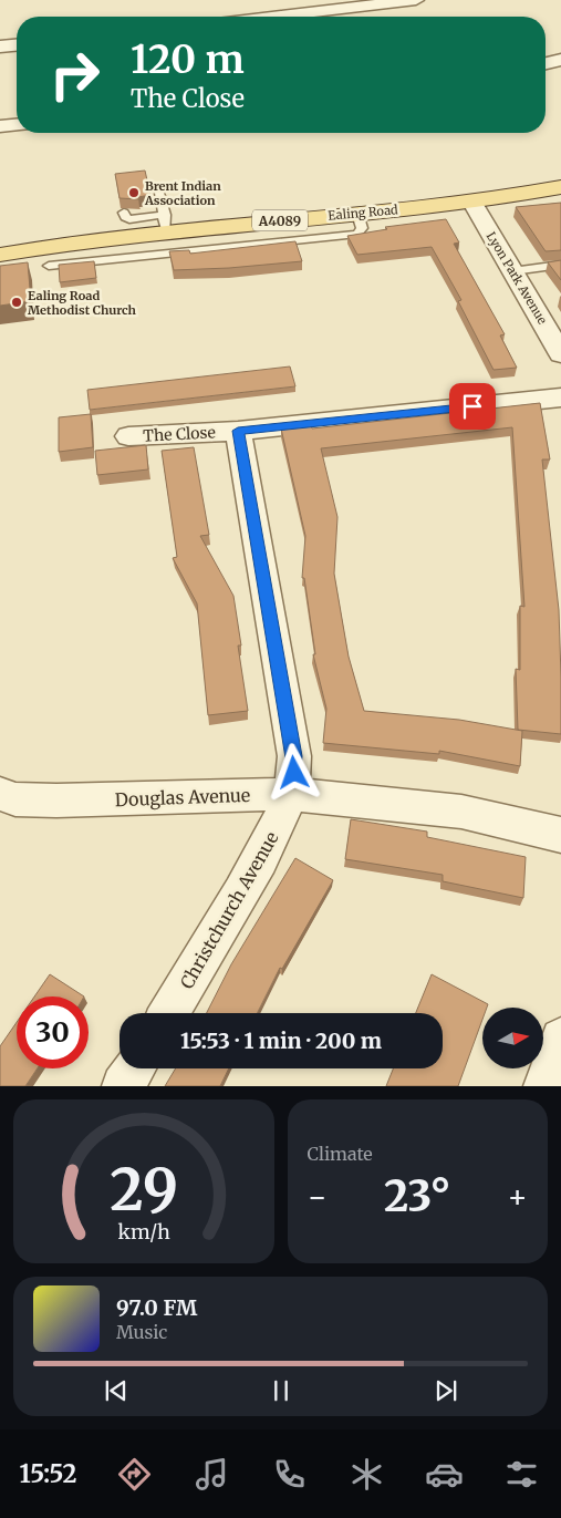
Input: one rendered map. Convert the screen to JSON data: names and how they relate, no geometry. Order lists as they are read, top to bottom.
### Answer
{
  "streets": {
    "main road": ["Ealing Road", "A4089"],
    "street": [
      "Lyon Park Avenue",
      "The Close",
      "Douglas Avenue",
      "Christchurch Avenue"
    ]
  },
  "crossings": [
    ["Ealing Road", "Lyon Park Avenue"],
    ["The Close", "Christchurch Avenue"],
    ["Douglas Avenue", "Christchurch Avenue"]
  ],
  "places": ["Brent Indian Association", "Ealing Road Methodist Church"],
  "north": "right",
  "page": {
    "turn": ["120 m", "The Close"],
    "limit": "30",
    "trip": "15:53 · 1 min · 200 m",
    "tile": "Climate",
    "heat": ["−", "23°", "+"],
    "song": ["97.0 FM", "Music"],
    "tabs": "15:52",
    "gauge": ["29", "km/h"]
  }
}
